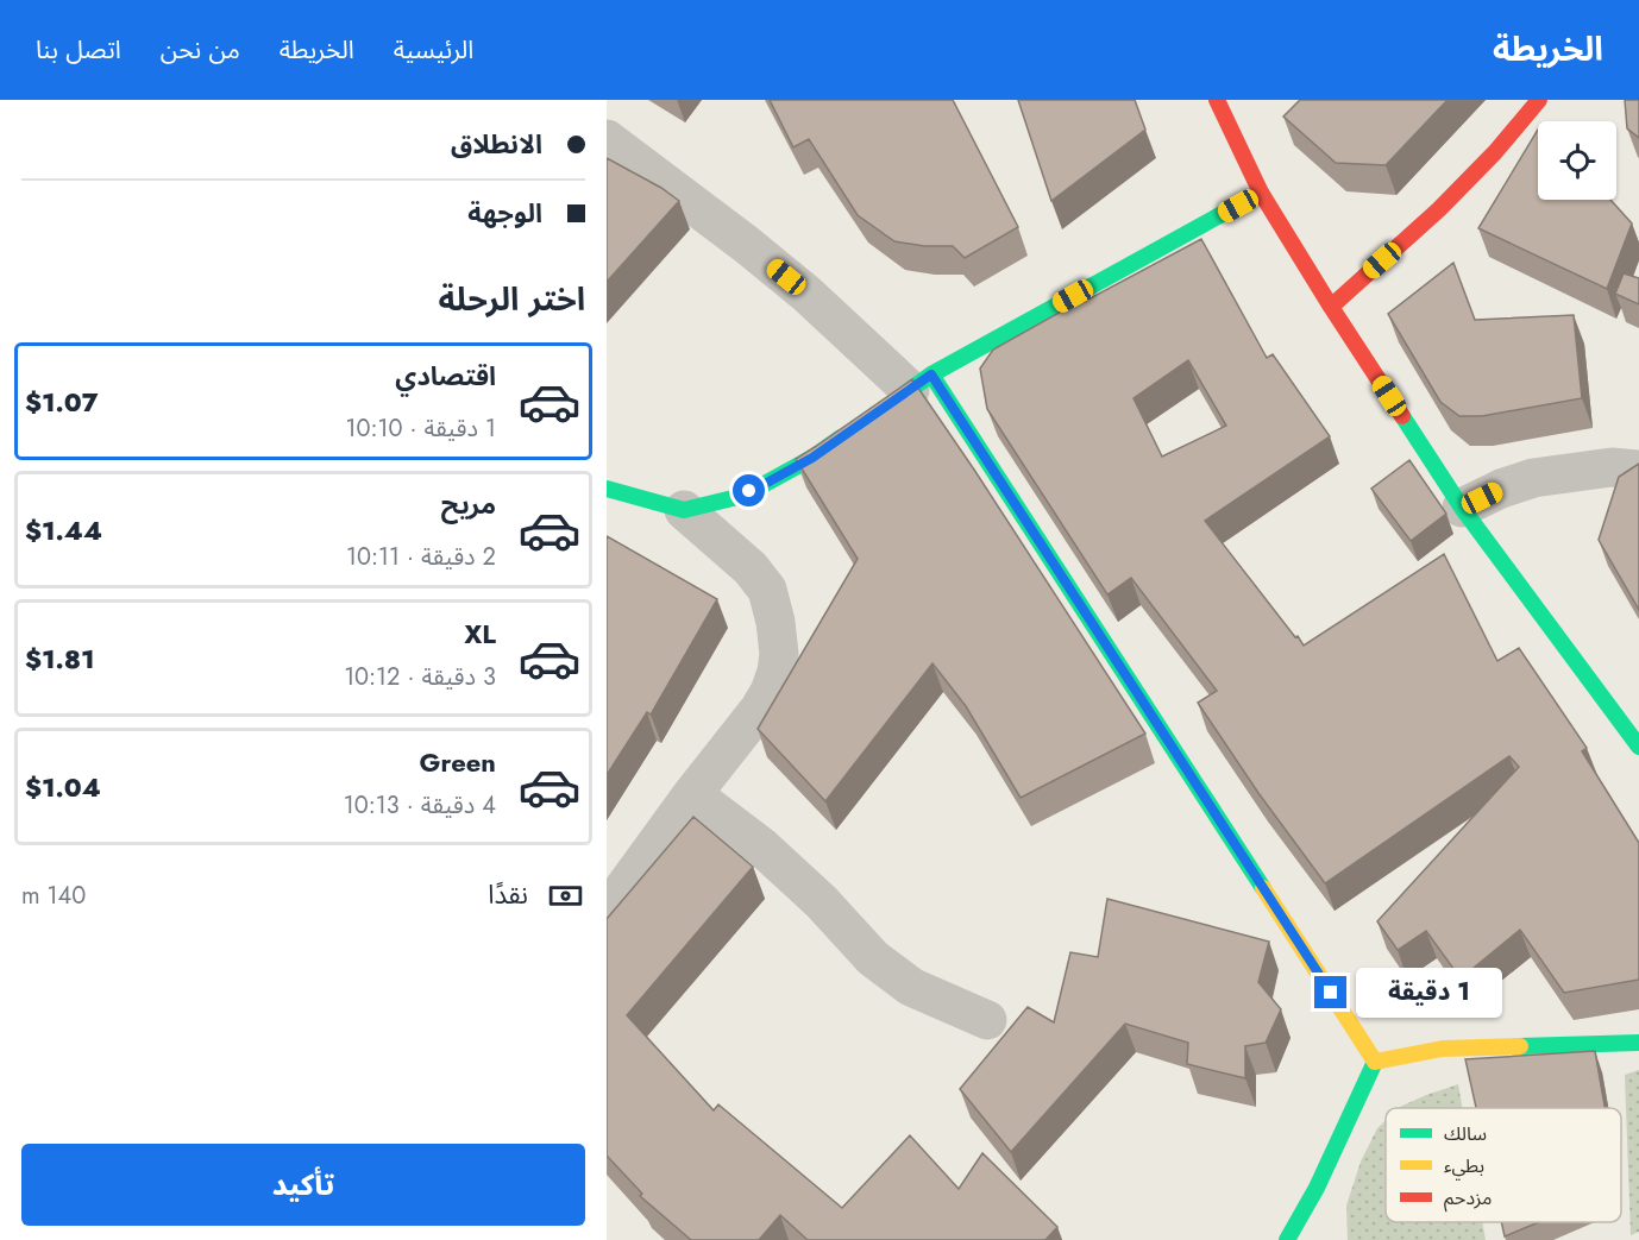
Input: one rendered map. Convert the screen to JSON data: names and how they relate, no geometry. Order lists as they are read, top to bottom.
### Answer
{
  "legend": ["سالك", "بطيء", "مزدحم"],
  "page": {
    "header": "الخريطة",
    "nav": [
      "الرئيسية",
      "الخريطة",
      "من نحن",
      "اتصل بنا"
    ],
    "banner": ["الانطلاق", "الوجهة"],
    "heading": "اختر الرحلة",
    "list": [
      {
        "name": "اقتصادي",
        "note": "1 دقيقة · 10:10",
        "value": "$1.07"
      },
      {
        "name": "مريح",
        "note": "2 دقيقة · 10:11",
        "value": "$1.44"
      },
      {
        "name": "XL",
        "note": "3 دقيقة · 10:12",
        "value": "$1.81"
      },
      {
        "name": "Green",
        "note": "4 دقيقة · 10:13",
        "value": "$1.04"
      }
    ],
    "pay": ["نقدًا", "140 m"],
    "bubble": "1 دقيقة",
    "buttons": "تأكيد"
  }
}
